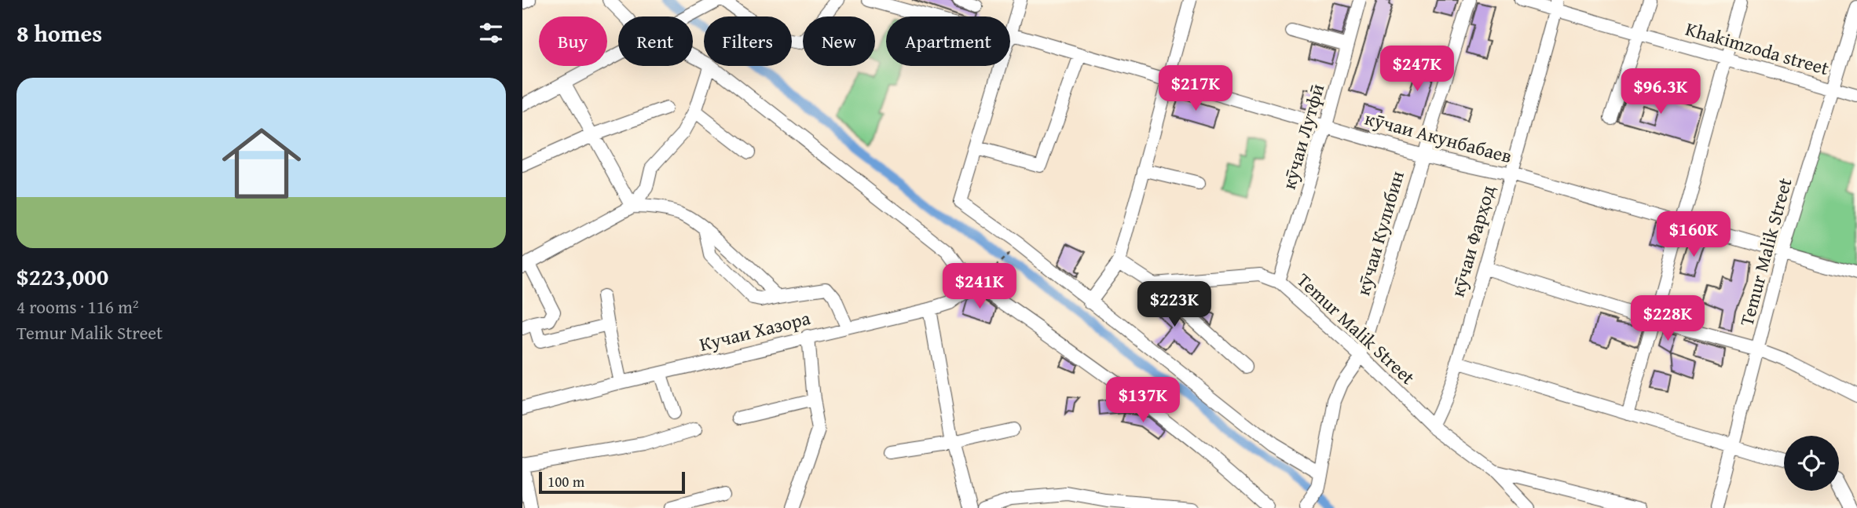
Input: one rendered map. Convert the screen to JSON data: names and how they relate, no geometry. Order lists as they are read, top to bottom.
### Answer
{
  "streets": {
    "street": [
      "Khakimzoda street",
      "кӯчаи Лутфӣ",
      "кӯчаи Акунбабаев",
      "кӯчаи Кулибин",
      "кӯчаи Фарҳод",
      "Temur Malik Street",
      "Кучаи Хазора"
    ]
  },
  "crossings": [
    ["Khakimzoda street", "кӯчаи Фарҳод"],
    ["Khakimzoda street", "Temur Malik Street"],
    ["кӯчаи Лутфӣ", "кӯчаи Акунбабаев"],
    ["кӯчаи Лутфӣ", "Temur Malik Street"],
    ["кӯчаи Акунбабаев", "кӯчаи Кулибин"],
    ["кӯчаи Акунбабаев", "кӯчаи Фарҳод"],
    ["кӯчаи Акунбабаев", "Temur Malik Street"],
    ["кӯчаи Кулибин", "Temur Malik Street"],
    ["кӯчаи Фарҳод", "Temur Malik Street"]
  ],
  "scale_bar": "100 m",
  "page": {
    "heading": "8 homes",
    "chip": [
      "Buy",
      "Rent",
      "Filters",
      "New",
      "Apartment"
    ],
    "price": [
      "$247K",
      "$217K",
      "$96.3K",
      "$160K",
      "$241K",
      "$223K",
      "$228K",
      "$137K"
    ],
    "list": [
      {
        "name": "$223,000",
        "note": "4 rooms · 116 m² · Temur Malik Street"
      }
    ],
    "scale": "100 m"
  }
}
